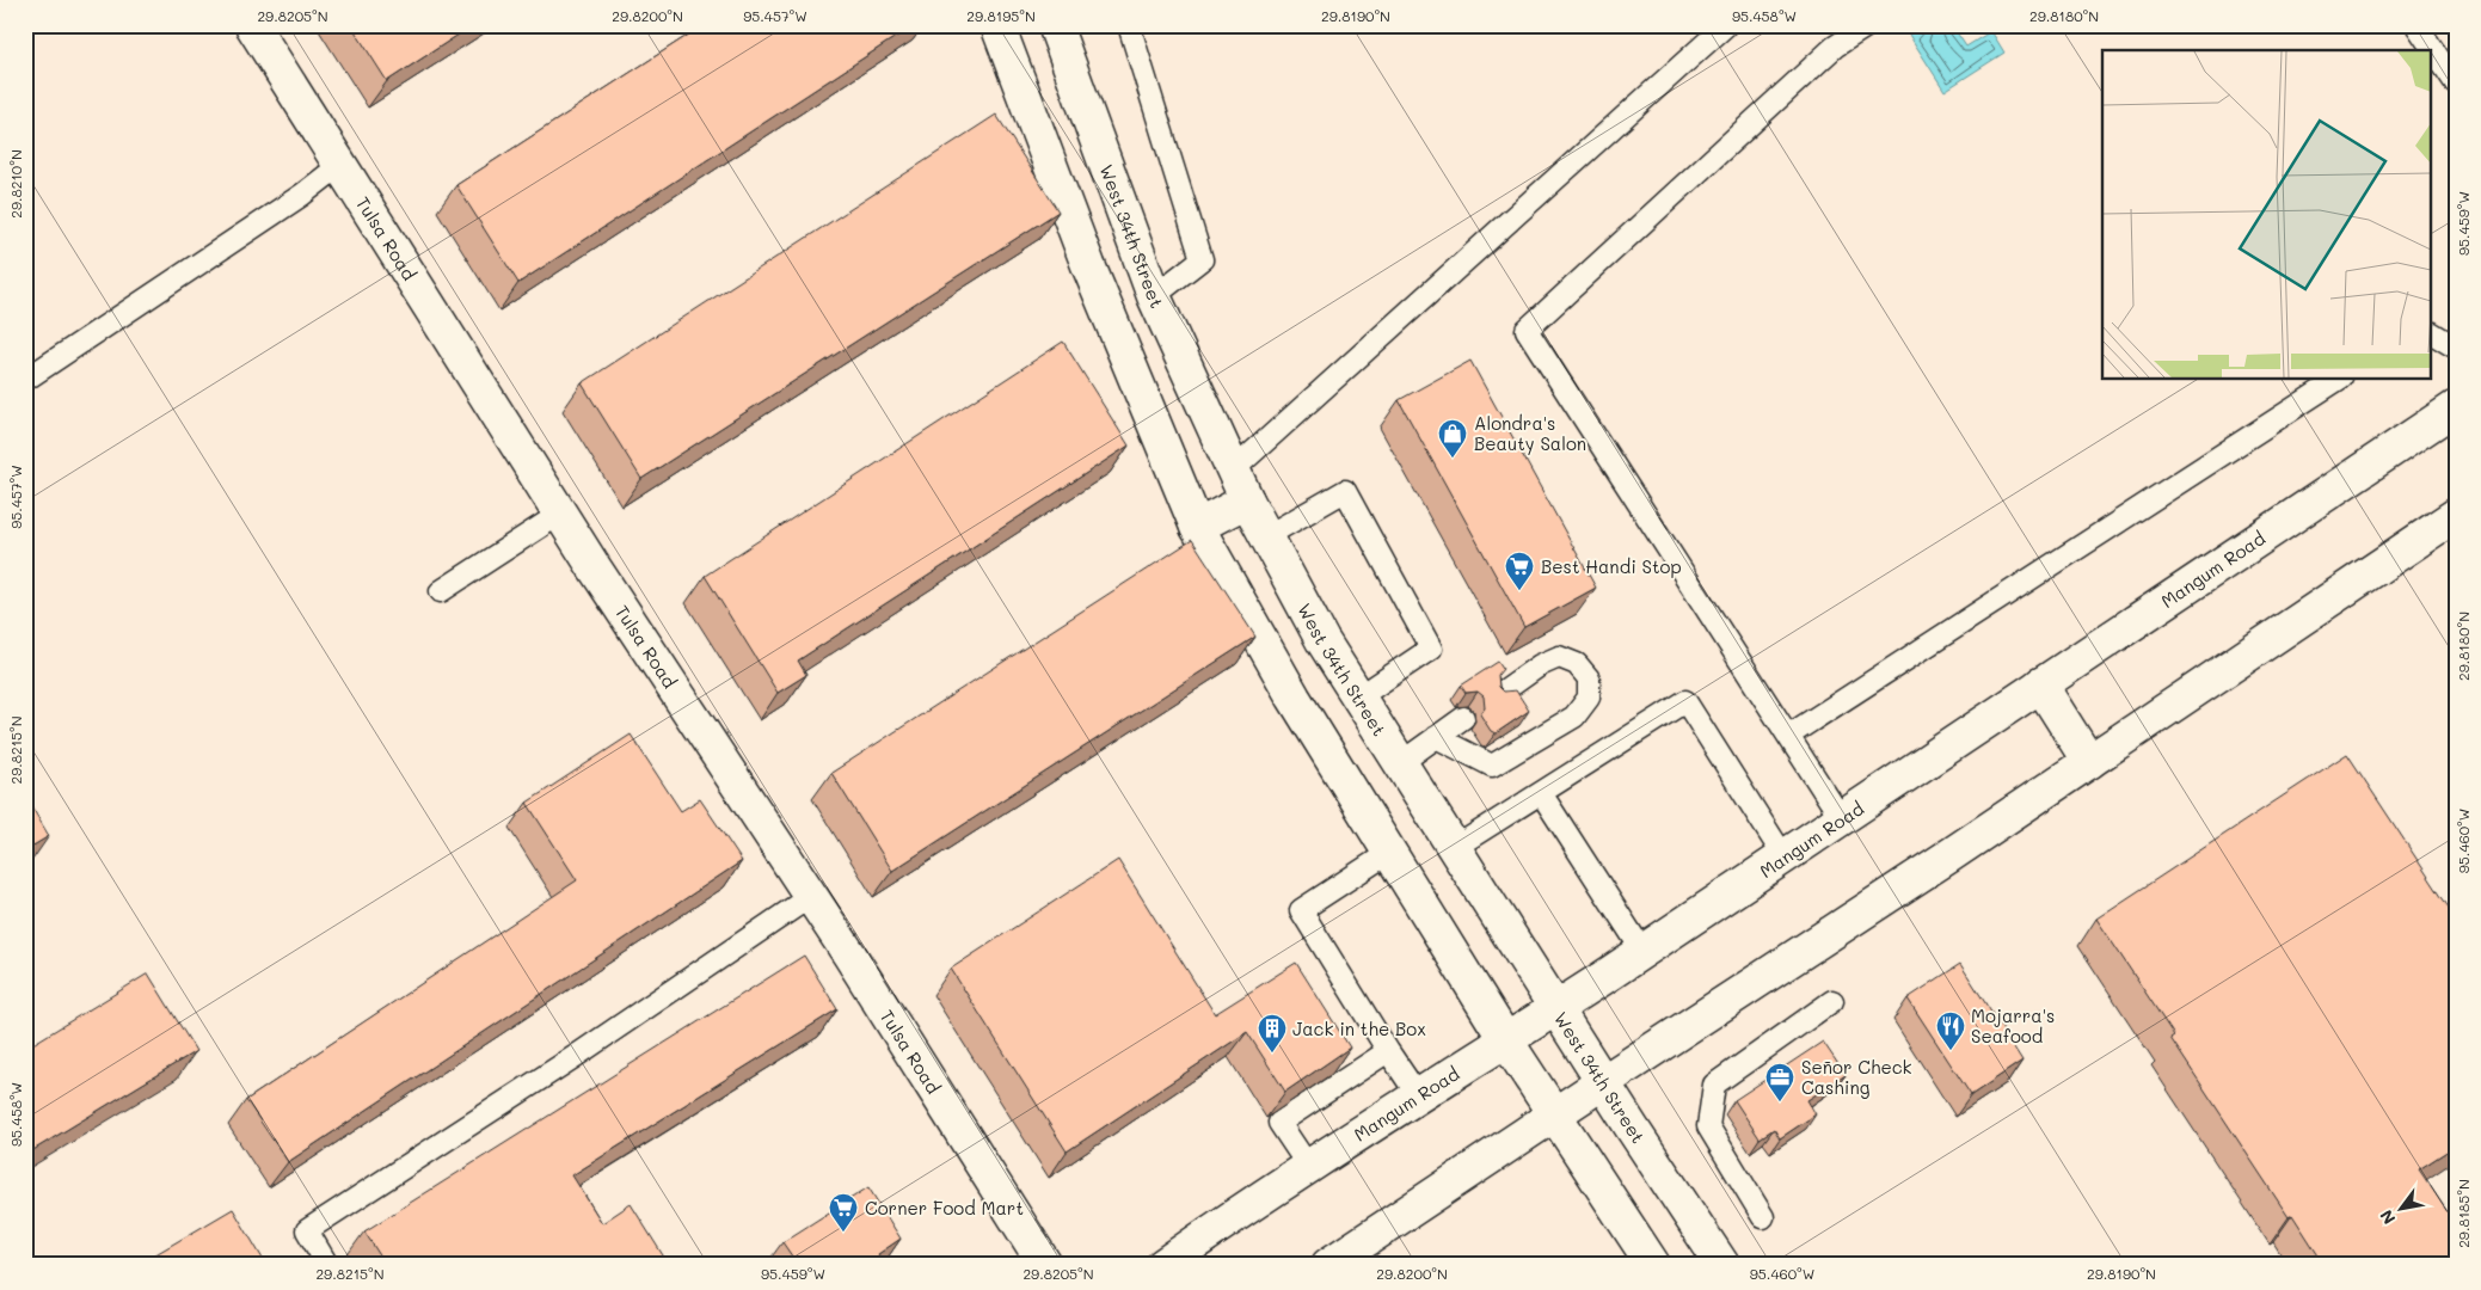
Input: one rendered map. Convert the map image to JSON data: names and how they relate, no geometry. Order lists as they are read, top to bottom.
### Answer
{
  "streets": {
    "main road": ["West 34th Street", "Tulsa Road", "Mangum Road"]
  },
  "crossings": [
    ["West 34th Street", "Mangum Road"]
  ],
  "places": {
    "shop": ["Alondra's Beauty Salon"],
    "supermarket": ["Best Handi Stop", "Corner Food Mart"],
    "restaurant": ["Mojarra's Seafood"],
    "building": ["Jack in the Box"],
    "office": ["Señor Check Cashing"]
  },
  "north": "bottom left",
  "coordinates": [
    "29.8205°N",
    "29.8200°N",
    "95.457°W",
    "29.8195°N",
    "29.8190°N",
    "95.458°W",
    "29.8180°N",
    "29.8210°N",
    "95.459°W",
    "29.8215°N",
    "95.460°W",
    "29.8185°N"
  ]
}
